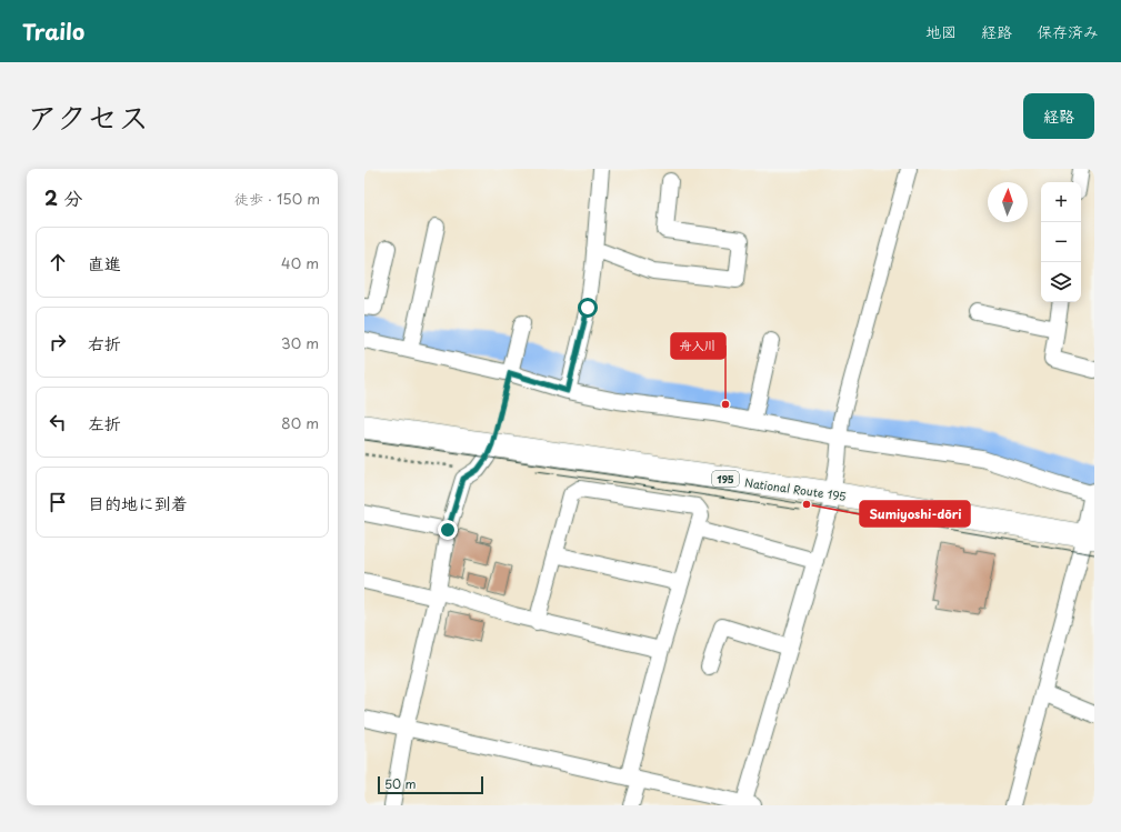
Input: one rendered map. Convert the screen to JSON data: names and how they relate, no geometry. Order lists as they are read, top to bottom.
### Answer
{
  "streets": {
    "highway": ["195", "National Route 195"]
  },
  "places": ["舟入川", "Sumiyoshi-dōri"],
  "scale_bar": "50 m",
  "north": "top",
  "page": {
    "header": "Trailo",
    "nav": ["地図", "経路", "保存済み"],
    "title": "アクセス",
    "buttons": "経路",
    "heading": ["2 分", "徒歩 · 150 m"],
    "map_buttons": ["+", "−"],
    "list": [
      ["直進", "40 m"],
      ["右折", "30 m"],
      ["左折", "80 m"],
      "目的地に到着"
    ],
    "scale": "50 m"
  }
}
